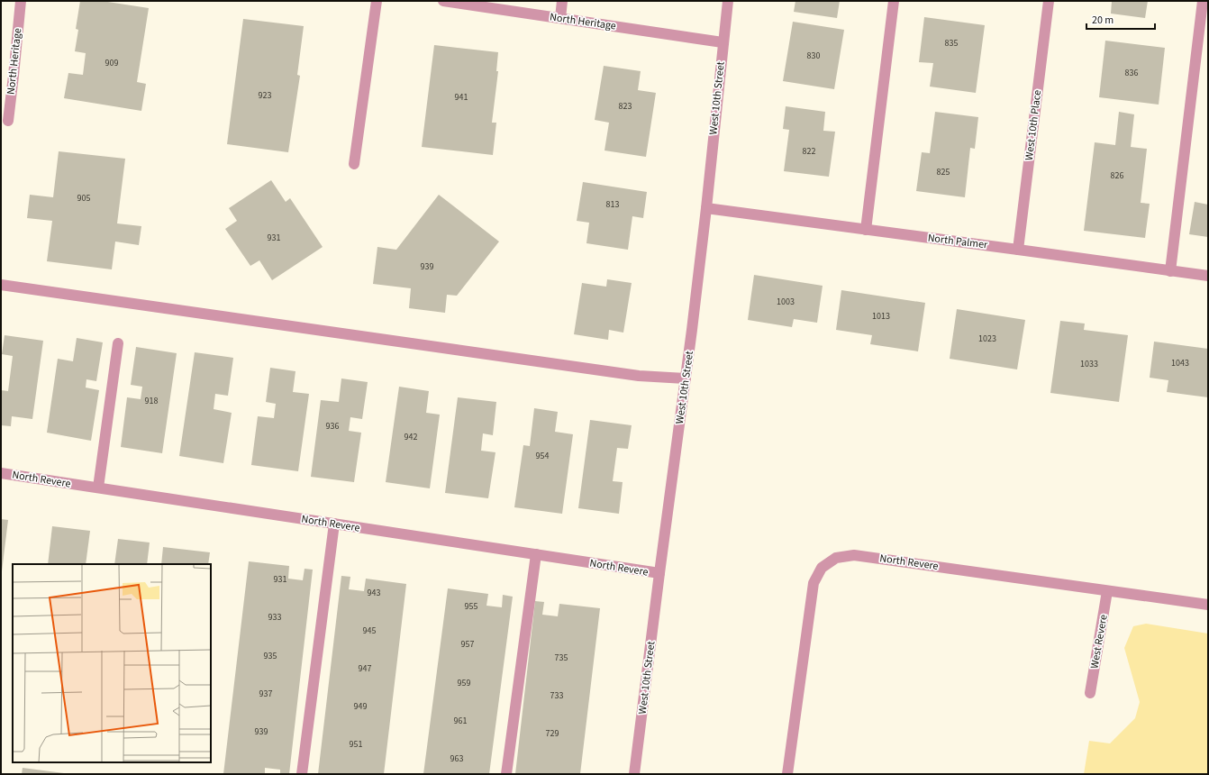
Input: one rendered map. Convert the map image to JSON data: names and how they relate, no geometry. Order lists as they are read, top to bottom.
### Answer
{
  "streets": {
    "street": [
      "North Heritage",
      "West 10th Street",
      "West 10th Place",
      "North Palmer",
      "North Revere",
      "West Revere"
    ]
  },
  "crossings": [
    ["North Heritage", "West 10th Street"],
    ["West 10th Street", "North Palmer"],
    ["West 10th Street", "North Revere"],
    ["West 10th Place", "North Palmer"],
    ["North Revere", "West Revere"]
  ],
  "house_numbers": [
    "835",
    "830",
    "909",
    "836",
    "923",
    "941",
    "823",
    "822",
    "825",
    "826",
    "905",
    "813",
    "931",
    "939",
    "1003",
    "1013",
    "1023",
    "1043",
    "1033",
    "918",
    "936",
    "942",
    "954",
    "931",
    "943",
    "955",
    "933",
    "945",
    "957",
    "935",
    "735",
    "947",
    "959",
    "937",
    "733",
    "949",
    "961",
    "939",
    "729",
    "951",
    "963"
  ],
  "scale_bar": "20 m"
}
